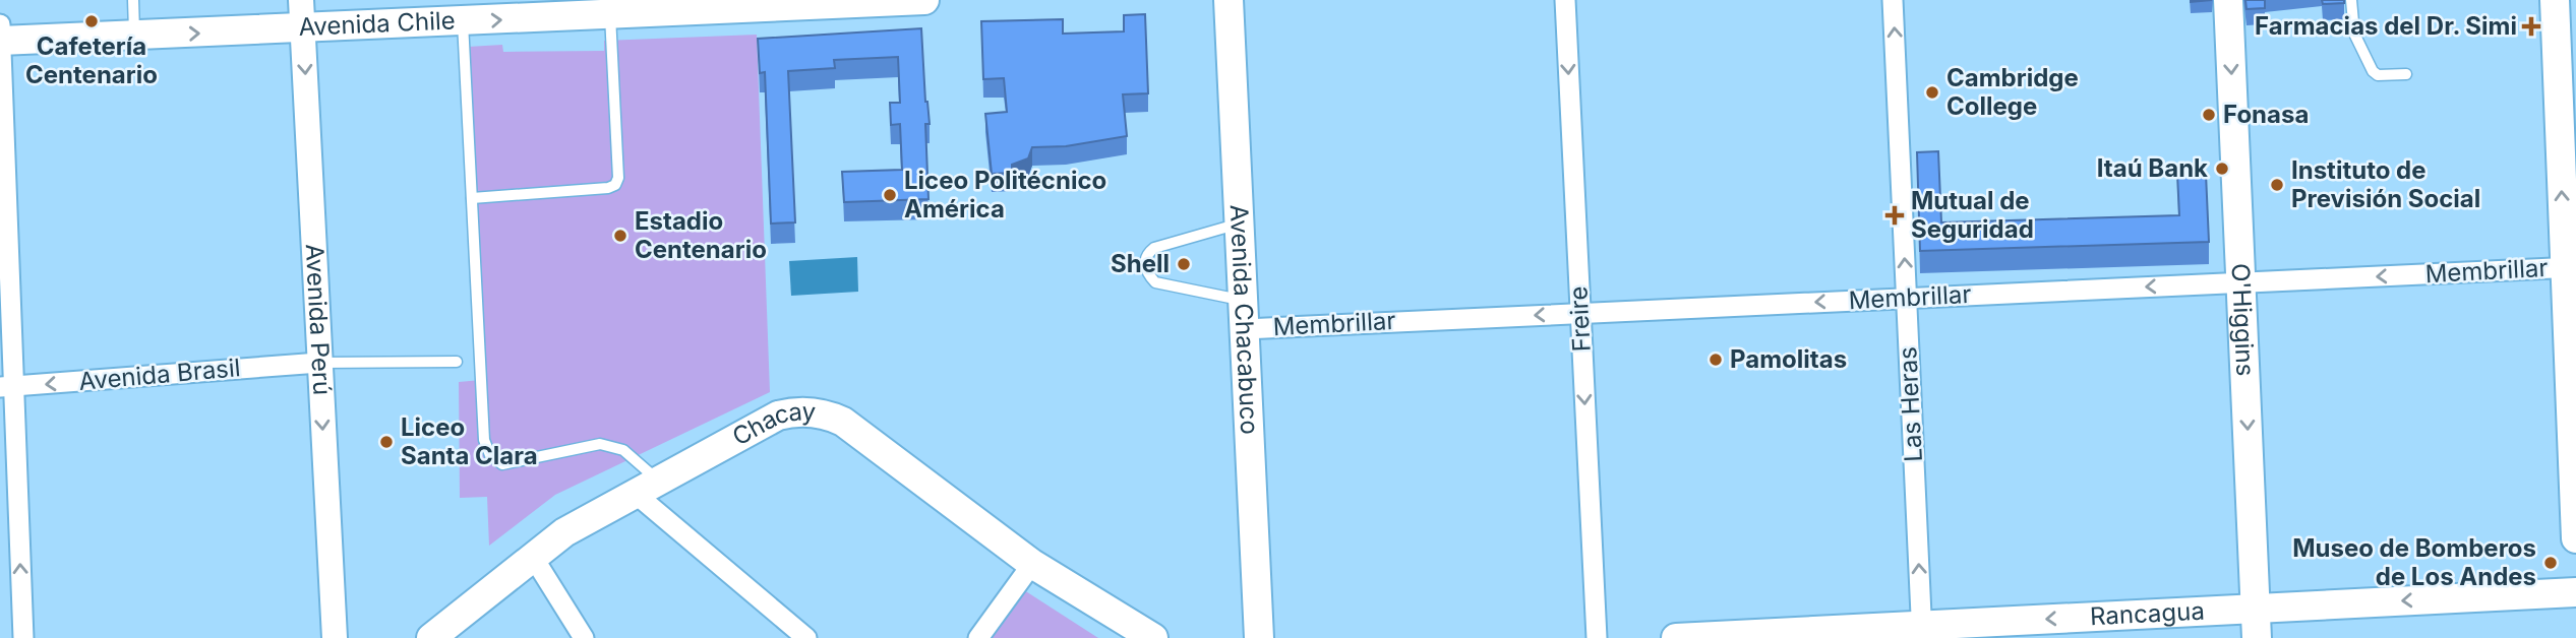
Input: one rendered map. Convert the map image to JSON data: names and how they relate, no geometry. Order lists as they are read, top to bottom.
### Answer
{
  "streets": {
    "main road": [
      "Avenida Chile",
      "Avenida Chacabuco",
      "O'Higgins",
      "Chacay",
      "Rancagua"
    ],
    "street": [
      "Membrillar",
      "Avenida Perú",
      "Freire",
      "Avenida Brasil",
      "Las Heras"
    ]
  },
  "crossings": [
    ["Avenida Chile", "Avenida Perú"],
    ["Membrillar", "Avenida Chacabuco"],
    ["Membrillar", "Freire"],
    ["Membrillar", "O'Higgins"],
    ["Membrillar", "Las Heras"],
    ["Avenida Perú", "Avenida Brasil"],
    ["O'Higgins", "Rancagua"],
    ["Las Heras", "Rancagua"]
  ],
  "one_way": [
    "Membrillar",
    "Avenida Perú",
    "Freire",
    "O'Higgins",
    "Avenida Brasil",
    "Las Heras",
    "Rancagua"
  ],
  "places": {
    "other": [
      "Cafetería Centenario",
      "Cambridge College",
      "Fonasa",
      "Itaú Bank",
      "Instituto de Previsión Social",
      "Liceo Politécnico América",
      "Estadio Centenario",
      "Shell",
      "Pamolitas",
      "Liceo Santa Clara",
      "Museo de Bomberos de Los Andes"
    ],
    "health": ["Farmacias del Dr. Simi", "Mutual de Seguridad"]
  }
}
